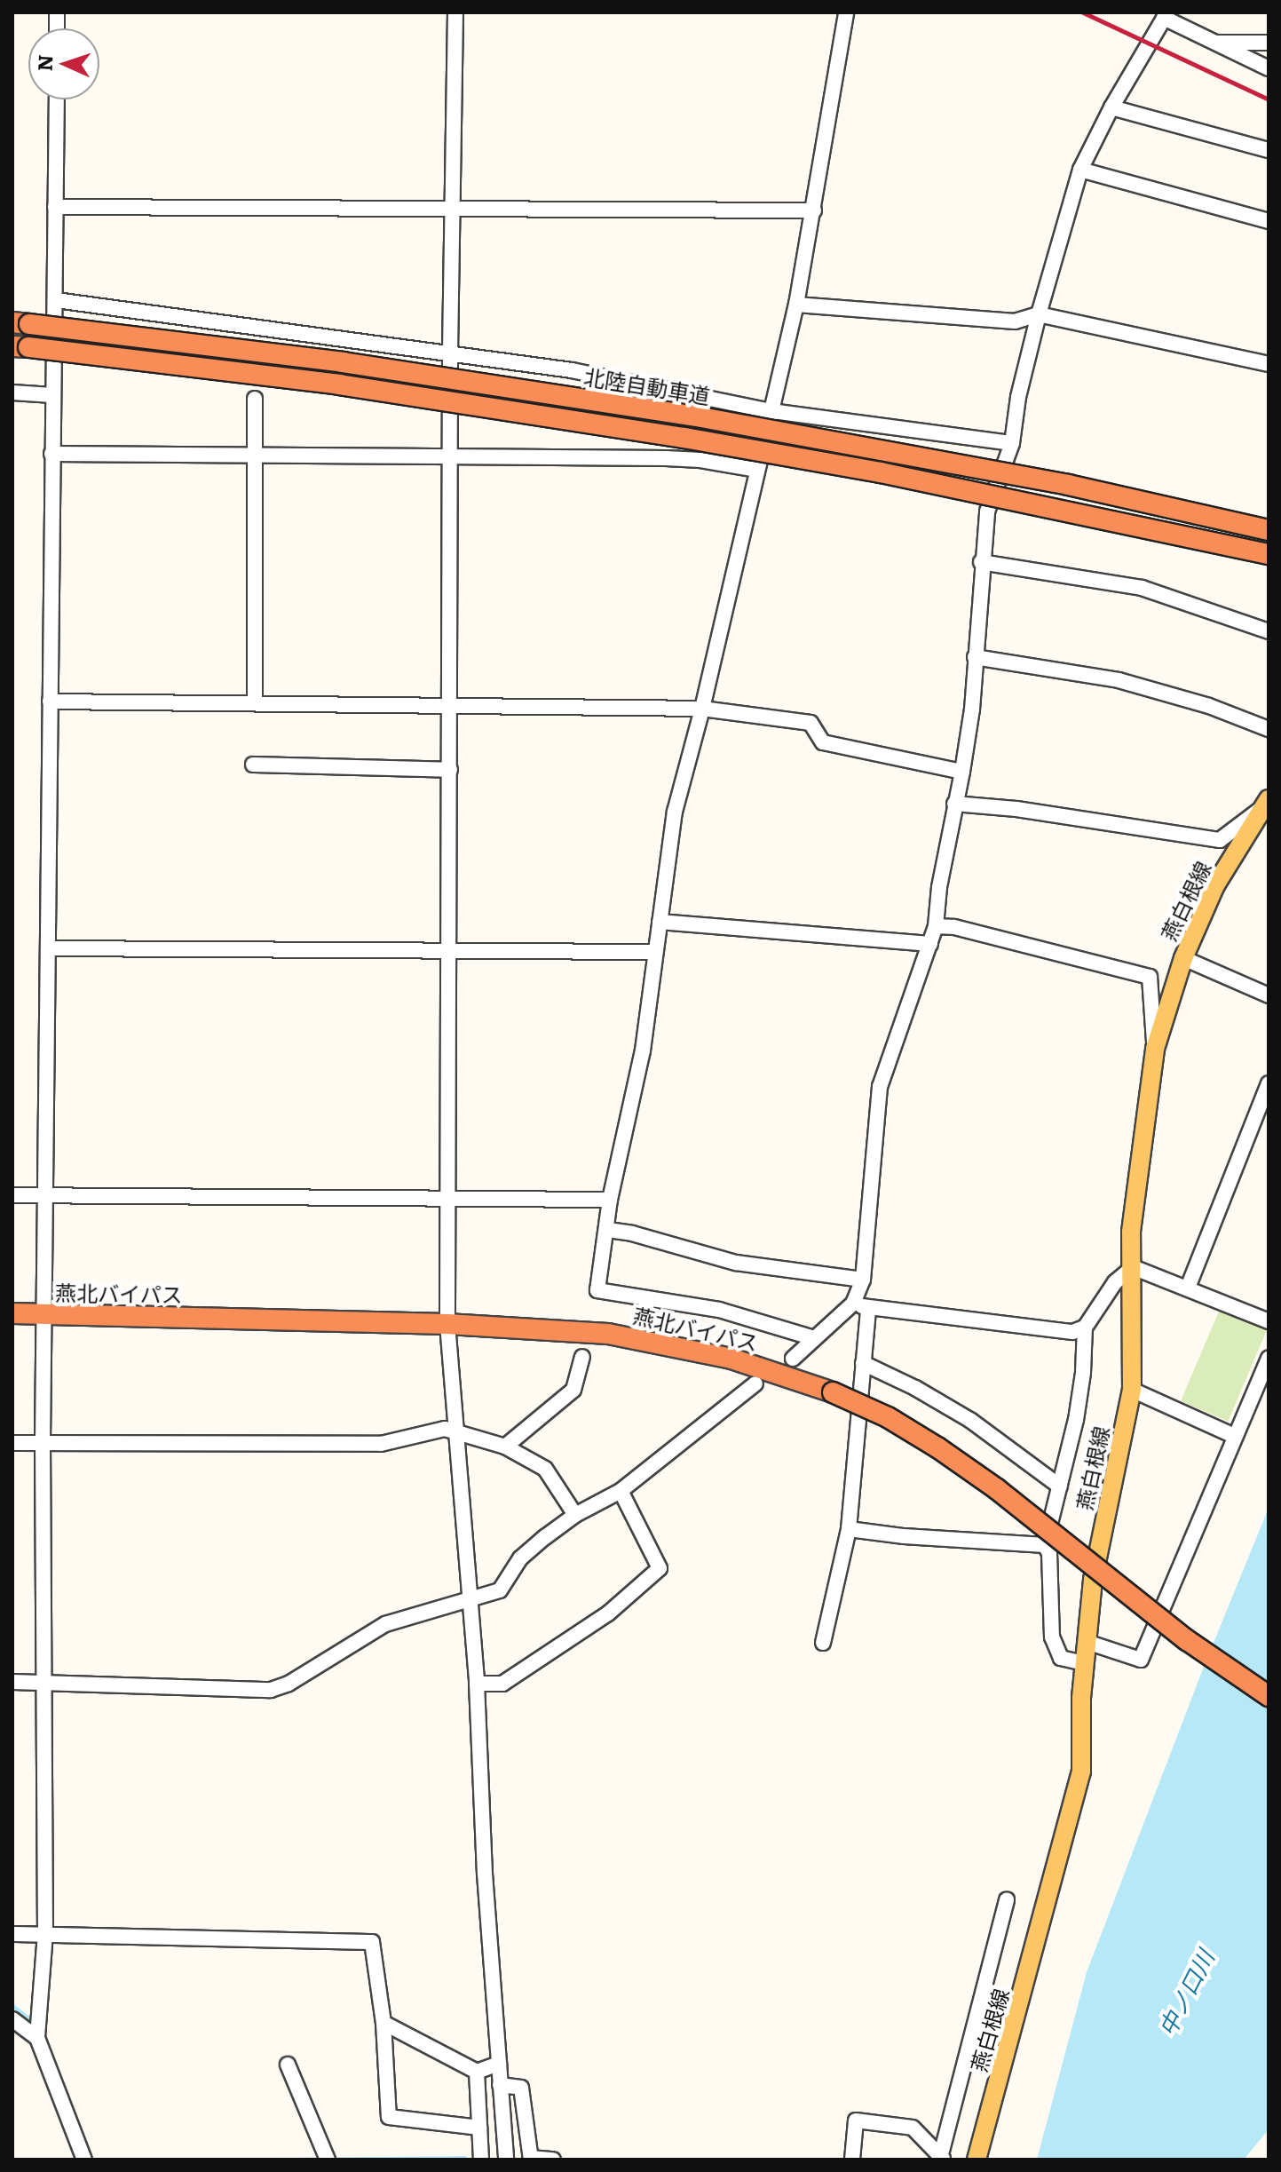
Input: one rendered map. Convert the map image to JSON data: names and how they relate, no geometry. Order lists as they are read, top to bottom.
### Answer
{
  "streets": {
    "highway": ["北陸自動車道", "燕北バイパス"],
    "main road": ["燕白根線"]
  },
  "water": ["中ノ口川"],
  "north": "left"
}
